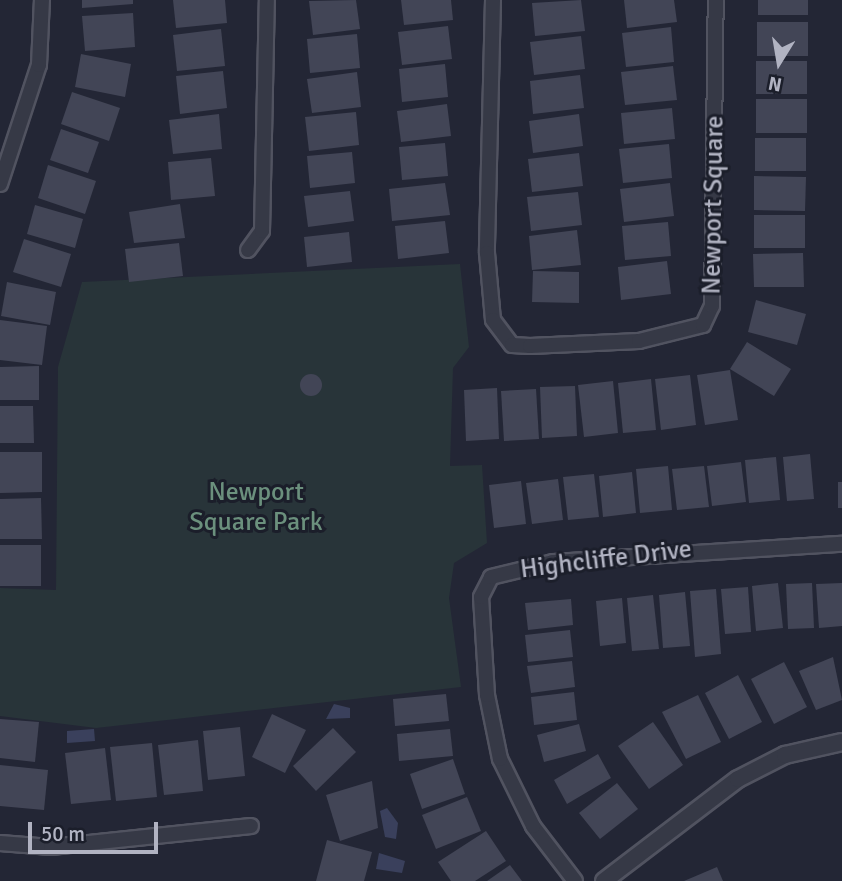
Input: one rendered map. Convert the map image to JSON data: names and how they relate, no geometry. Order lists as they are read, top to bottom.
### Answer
{
  "streets": {
    "street": ["Newport Square", "Highcliffe Drive"]
  },
  "parks": ["Newport Square Park"],
  "scale_bar": "50 m",
  "north": "bottom"
}
